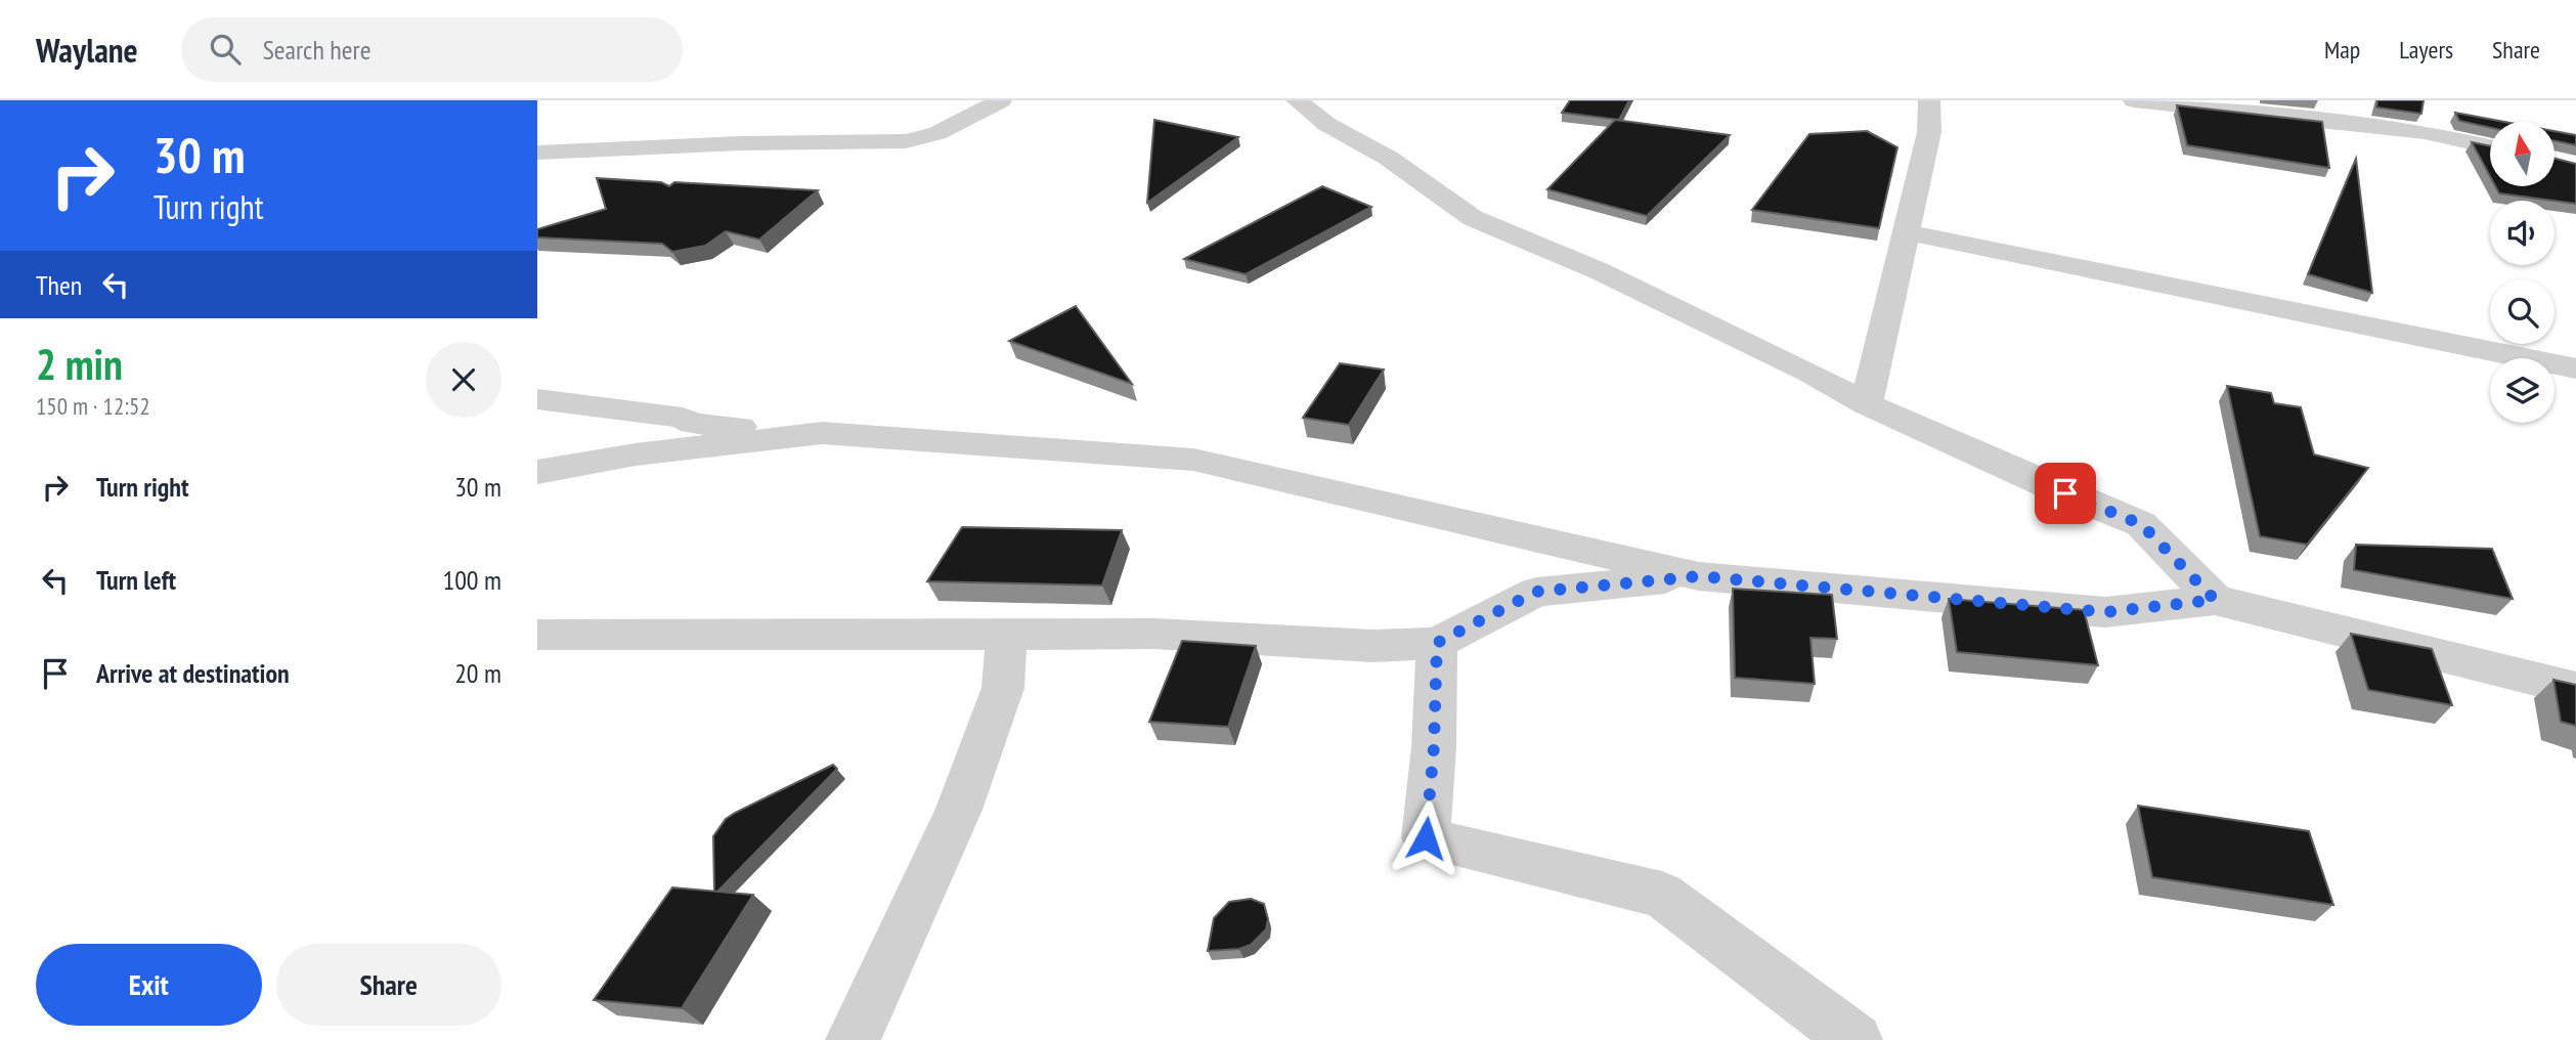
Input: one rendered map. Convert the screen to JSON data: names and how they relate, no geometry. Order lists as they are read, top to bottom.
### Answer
{
  "north": "top",
  "page": {
    "header": "Waylane",
    "search": "Search here",
    "nav": ["Map", "Layers", "Share"],
    "turn": ["30 m", "Turn right"],
    "then": "Then",
    "heading": ["2 min", "150 m · 12:52"],
    "list": [
      {
        "name": "Turn right",
        "value": "30 m"
      },
      {
        "name": "Turn left",
        "value": "100 m"
      },
      {
        "name": "Arrive at destination",
        "value": "20 m"
      }
    ],
    "buttons": ["Exit", "Share"]
  }
}
